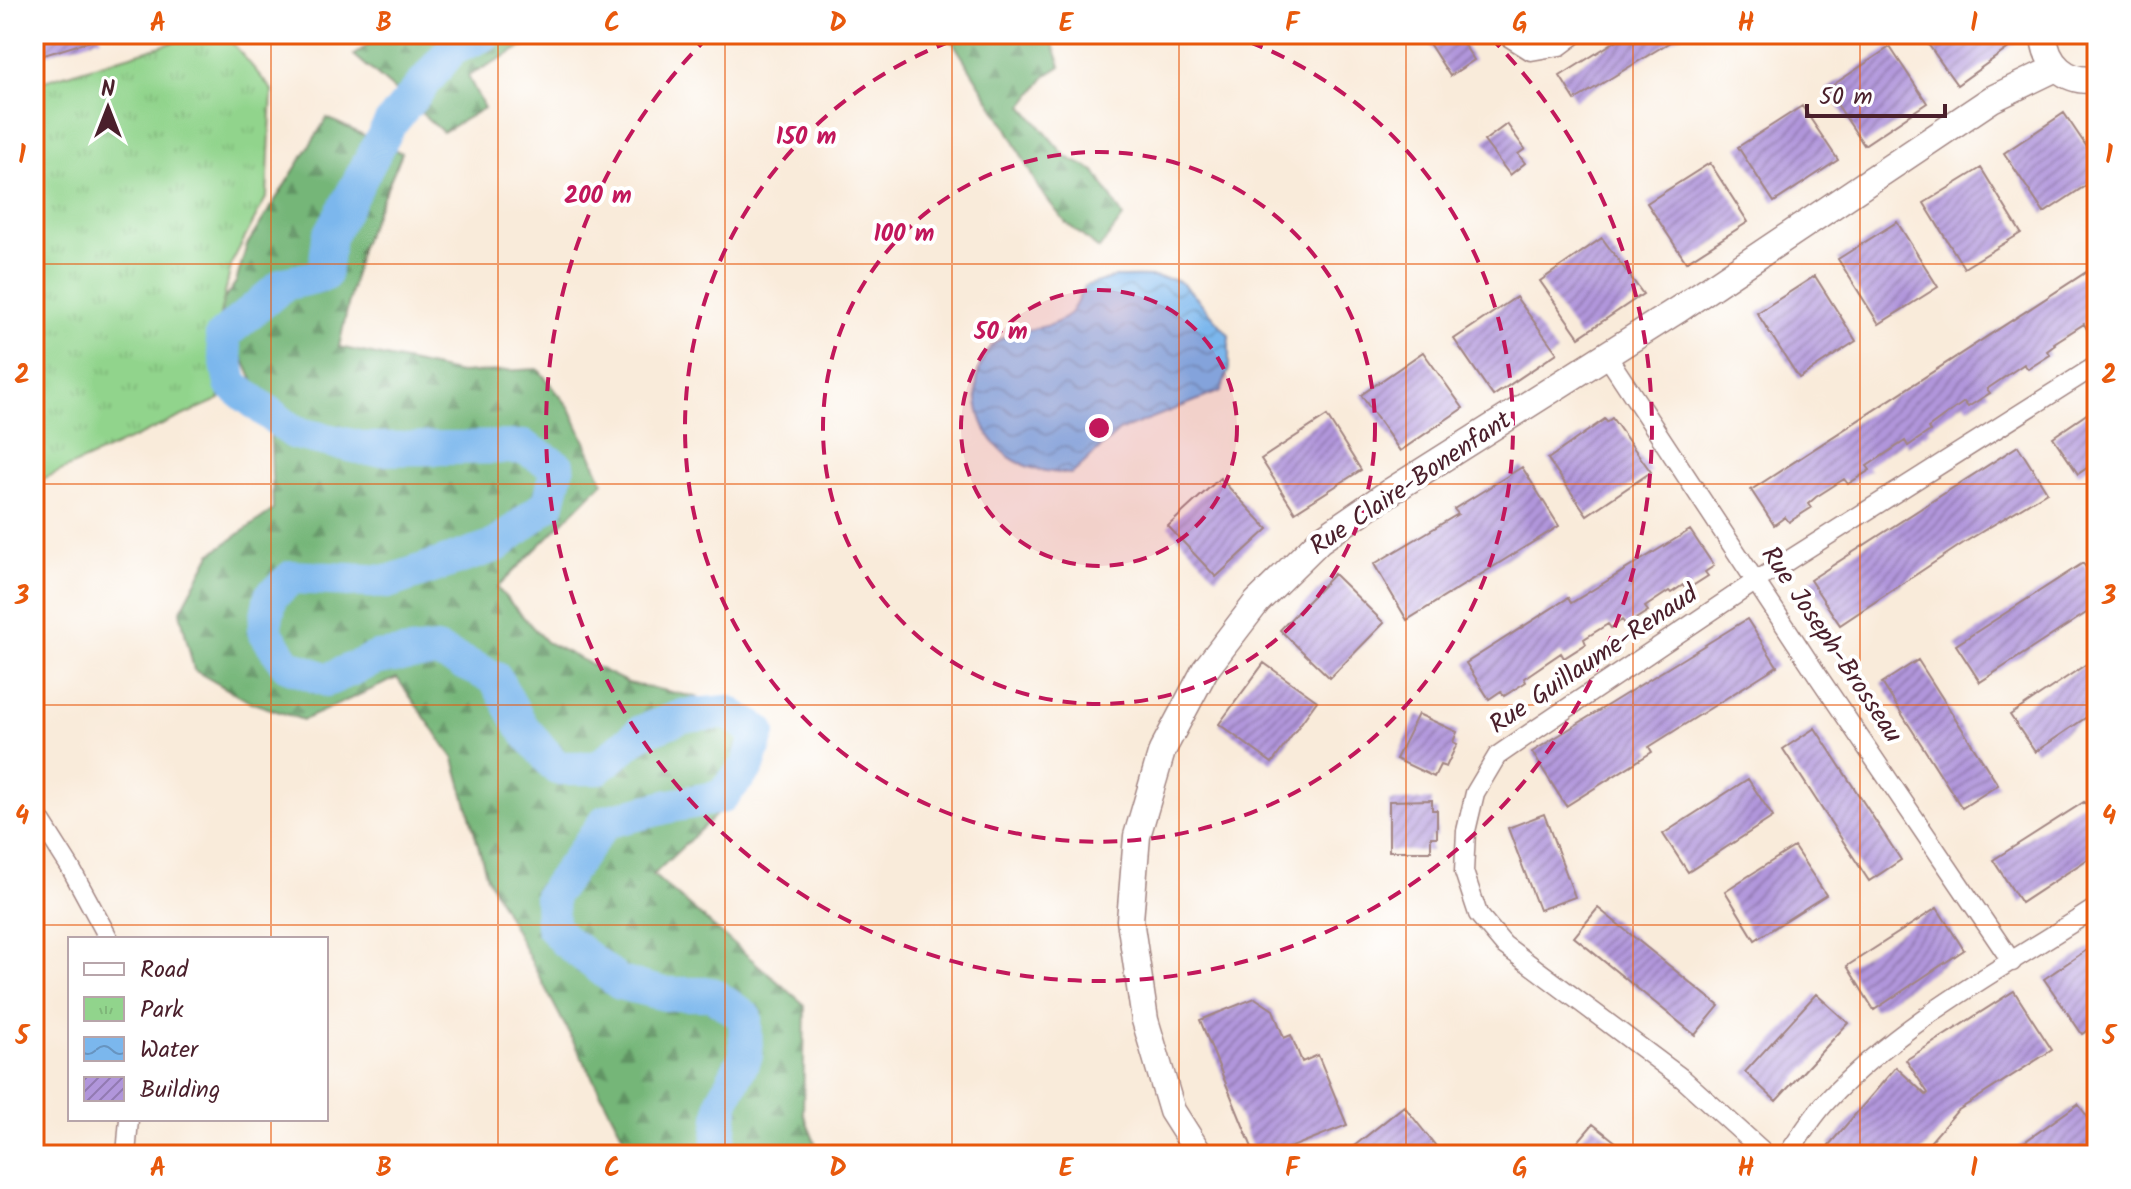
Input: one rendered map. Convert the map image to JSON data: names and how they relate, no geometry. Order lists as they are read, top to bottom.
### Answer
{
  "streets": {
    "street": ["Rue Claire-Bonenfant", "Rue Joseph-Brosseau", "Rue Guillaume-Renaud"]
  },
  "crossings": [
    ["Rue Claire-Bonenfant", "Rue Joseph-Brosseau"],
    ["Rue Joseph-Brosseau", "Rue Guillaume-Renaud"]
  ],
  "legend": [
    "Road",
    "Park",
    "Water",
    "Building"
  ],
  "scale_bar": "50 m",
  "north": "top",
  "grid": {
    "columns": [
      "A",
      "B",
      "C",
      "D",
      "E",
      "F",
      "G",
      "H",
      "I"
    ],
    "rows": [
      "1",
      "2",
      "3",
      "4",
      "5"
    ]
  },
  "rings": [
    "150 m",
    "200 m",
    "100 m",
    "50 m"
  ]
}
